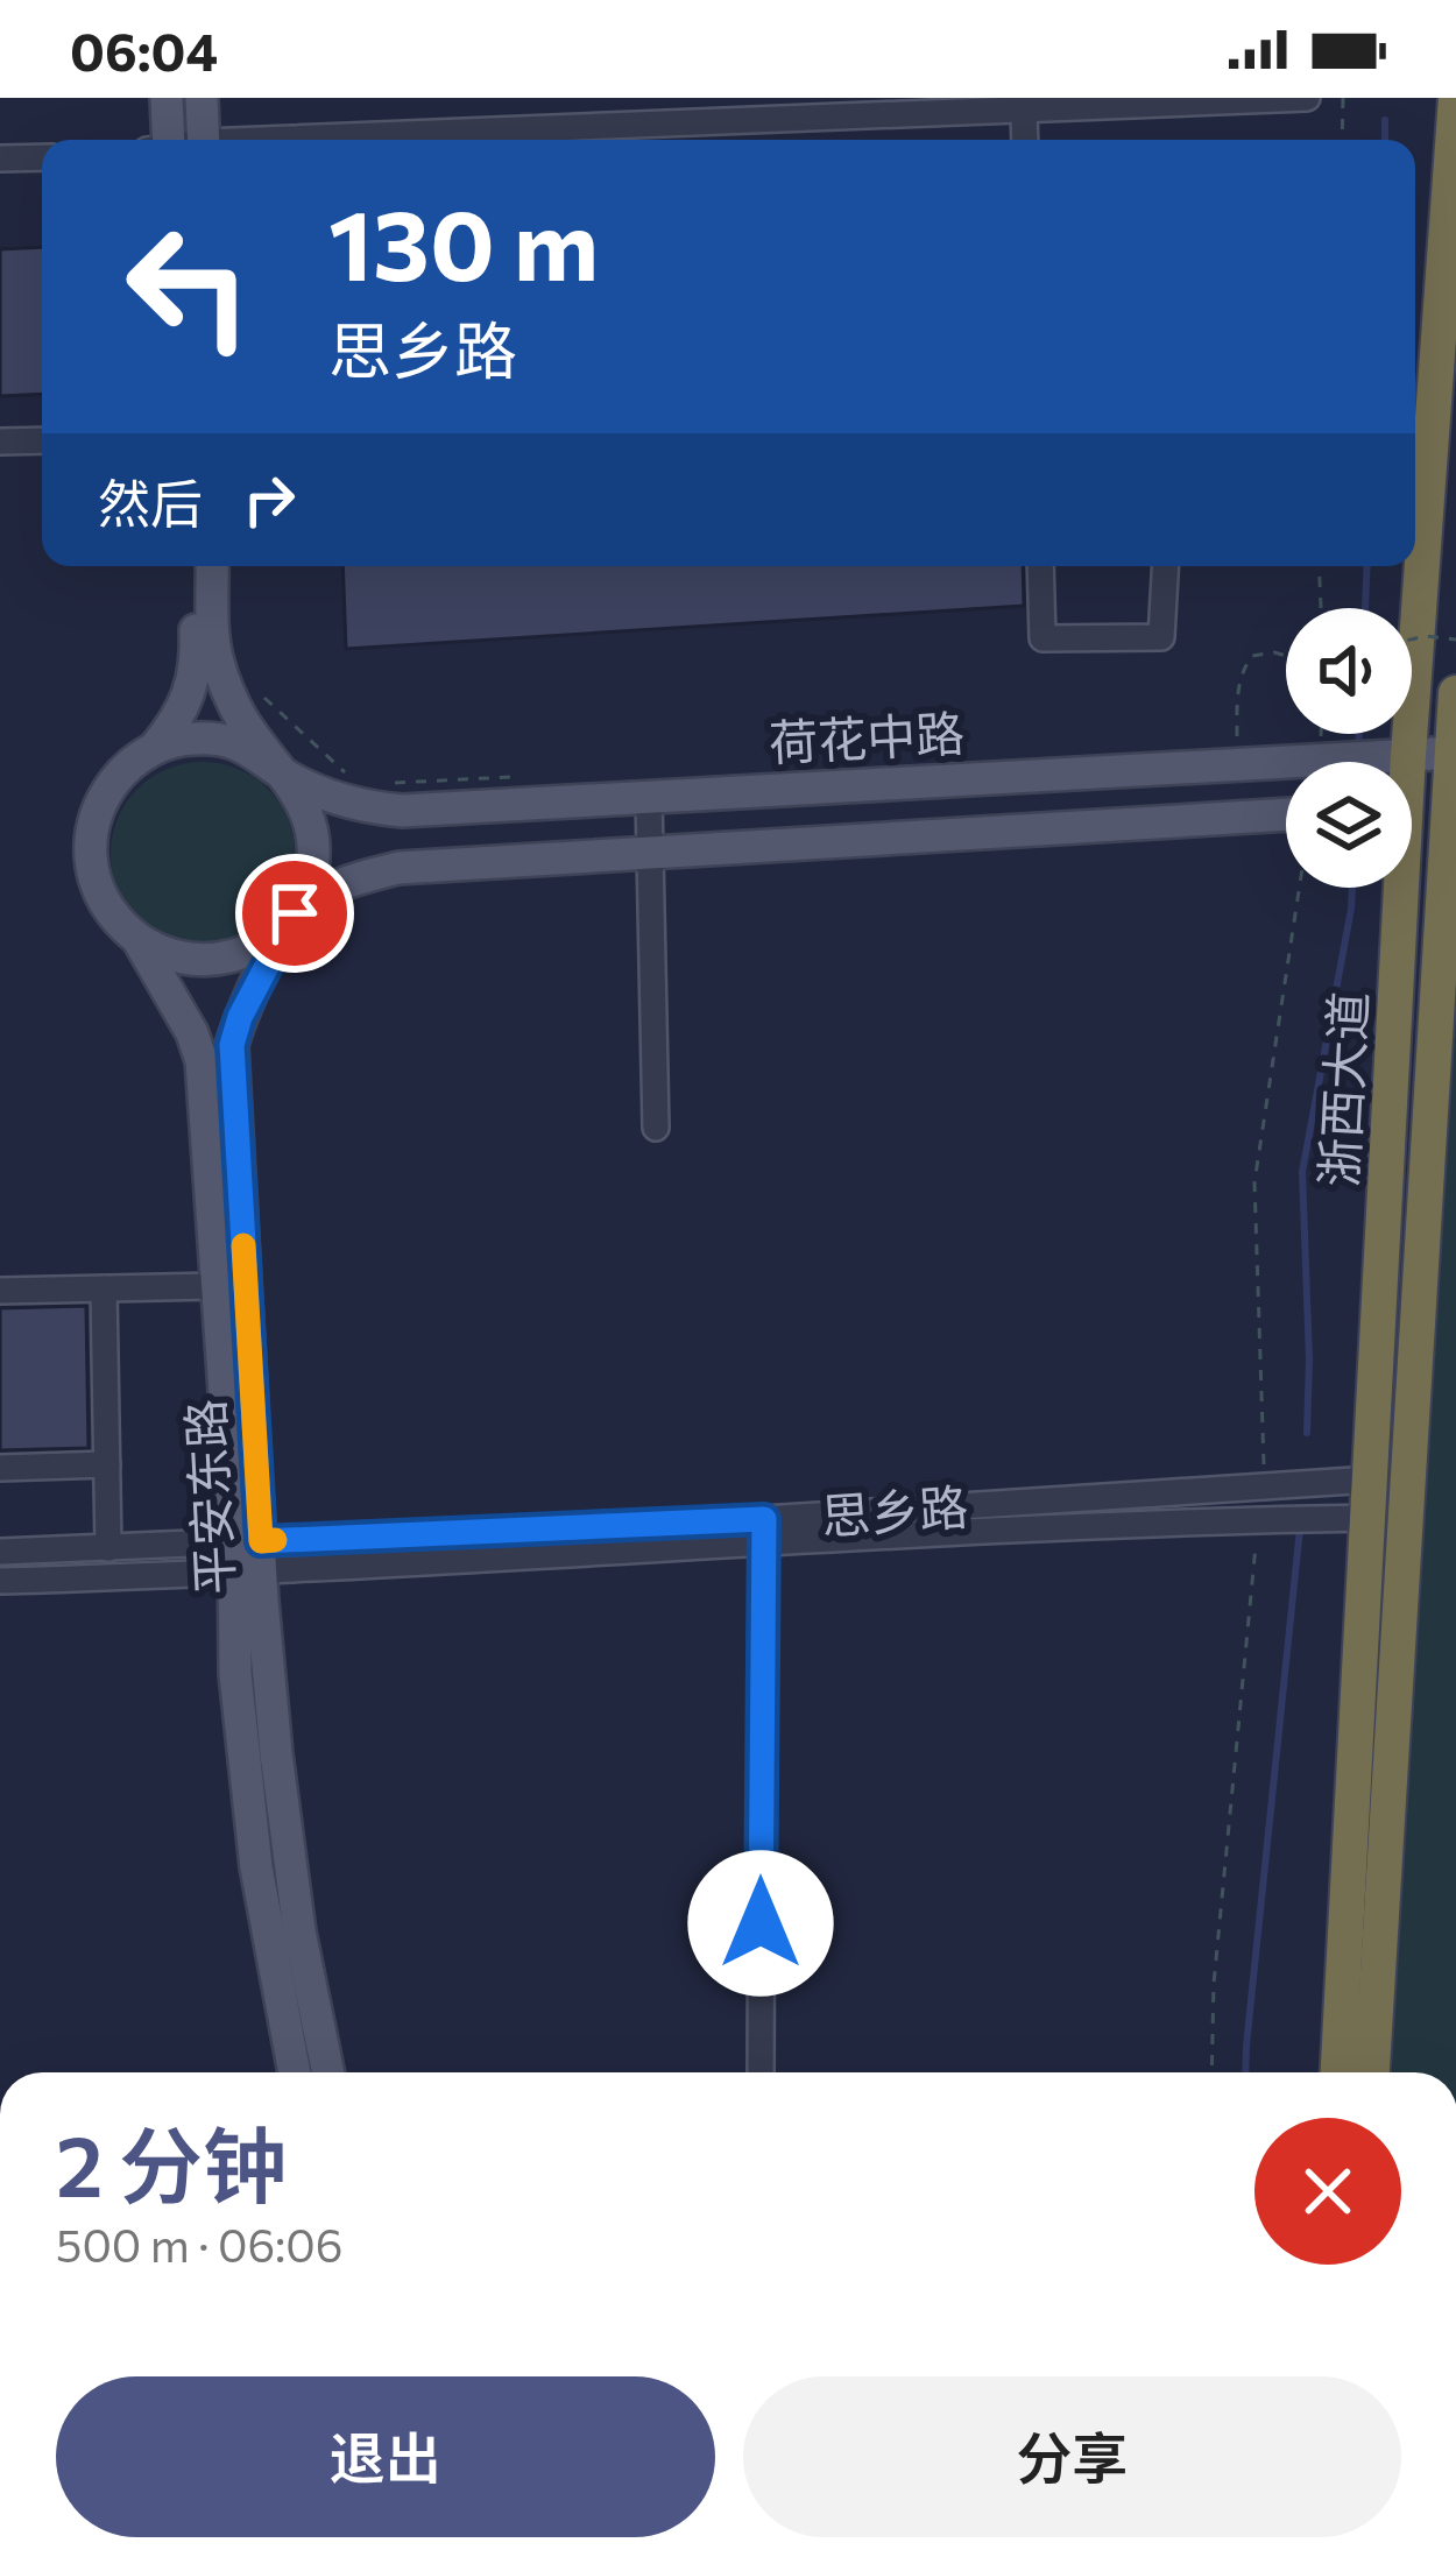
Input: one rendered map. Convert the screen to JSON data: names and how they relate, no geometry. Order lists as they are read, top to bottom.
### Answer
{
  "streets": {
    "highway": ["浙西大道"],
    "main road": ["荷花中路", "平安东路"],
    "street": ["思乡路"]
  },
  "crossings": [
    ["荷花中路", "浙西大道"],
    ["荷花中路", "平安东路"],
    ["浙西大道", "思乡路"],
    ["平安东路", "思乡路"]
  ],
  "page": {
    "status": "06:04",
    "turn": ["130 m", "思乡路"],
    "then": "然后",
    "heading": ["2 分钟", "500 m · 06:06"],
    "buttons": ["退出", "分享"]
  }
}
